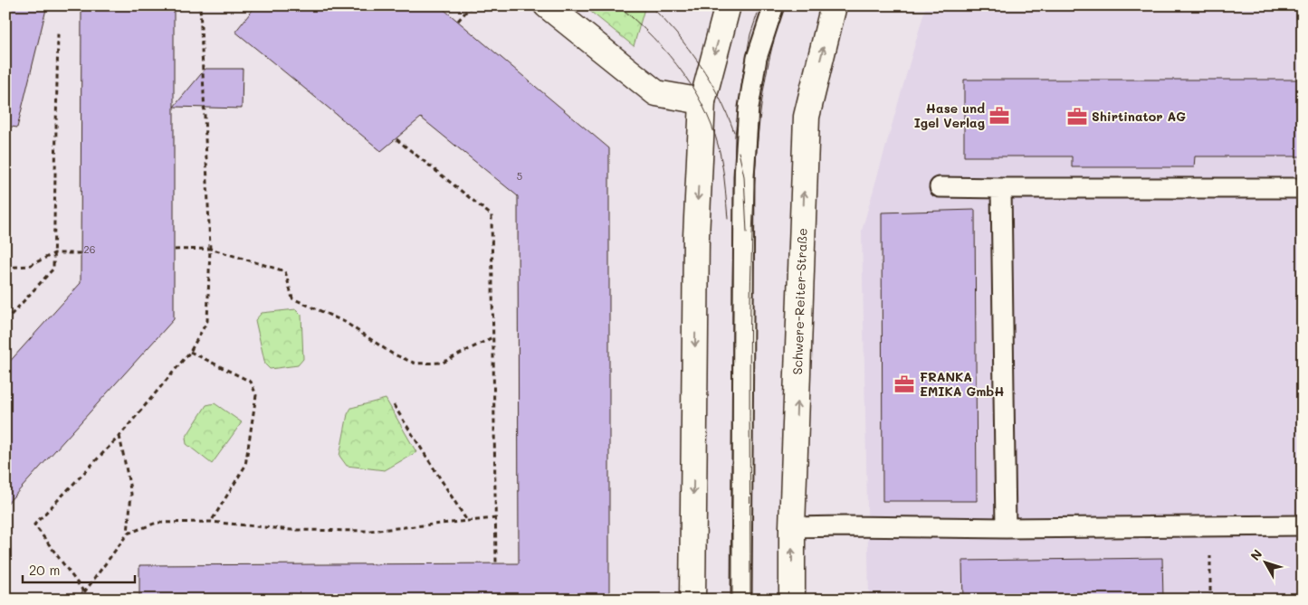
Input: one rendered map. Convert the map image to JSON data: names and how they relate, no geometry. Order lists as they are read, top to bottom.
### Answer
{
  "streets": {
    "main road": ["Schwere-Reiter-Straße"]
  },
  "places": {
    "office": ["Hase und Igel Verlag", "Shirtinator AG", "FRANKA EMIKA GmbH"]
  },
  "house_numbers": ["5", "26"],
  "scale_bar": "20 m",
  "north": "top left"
}
